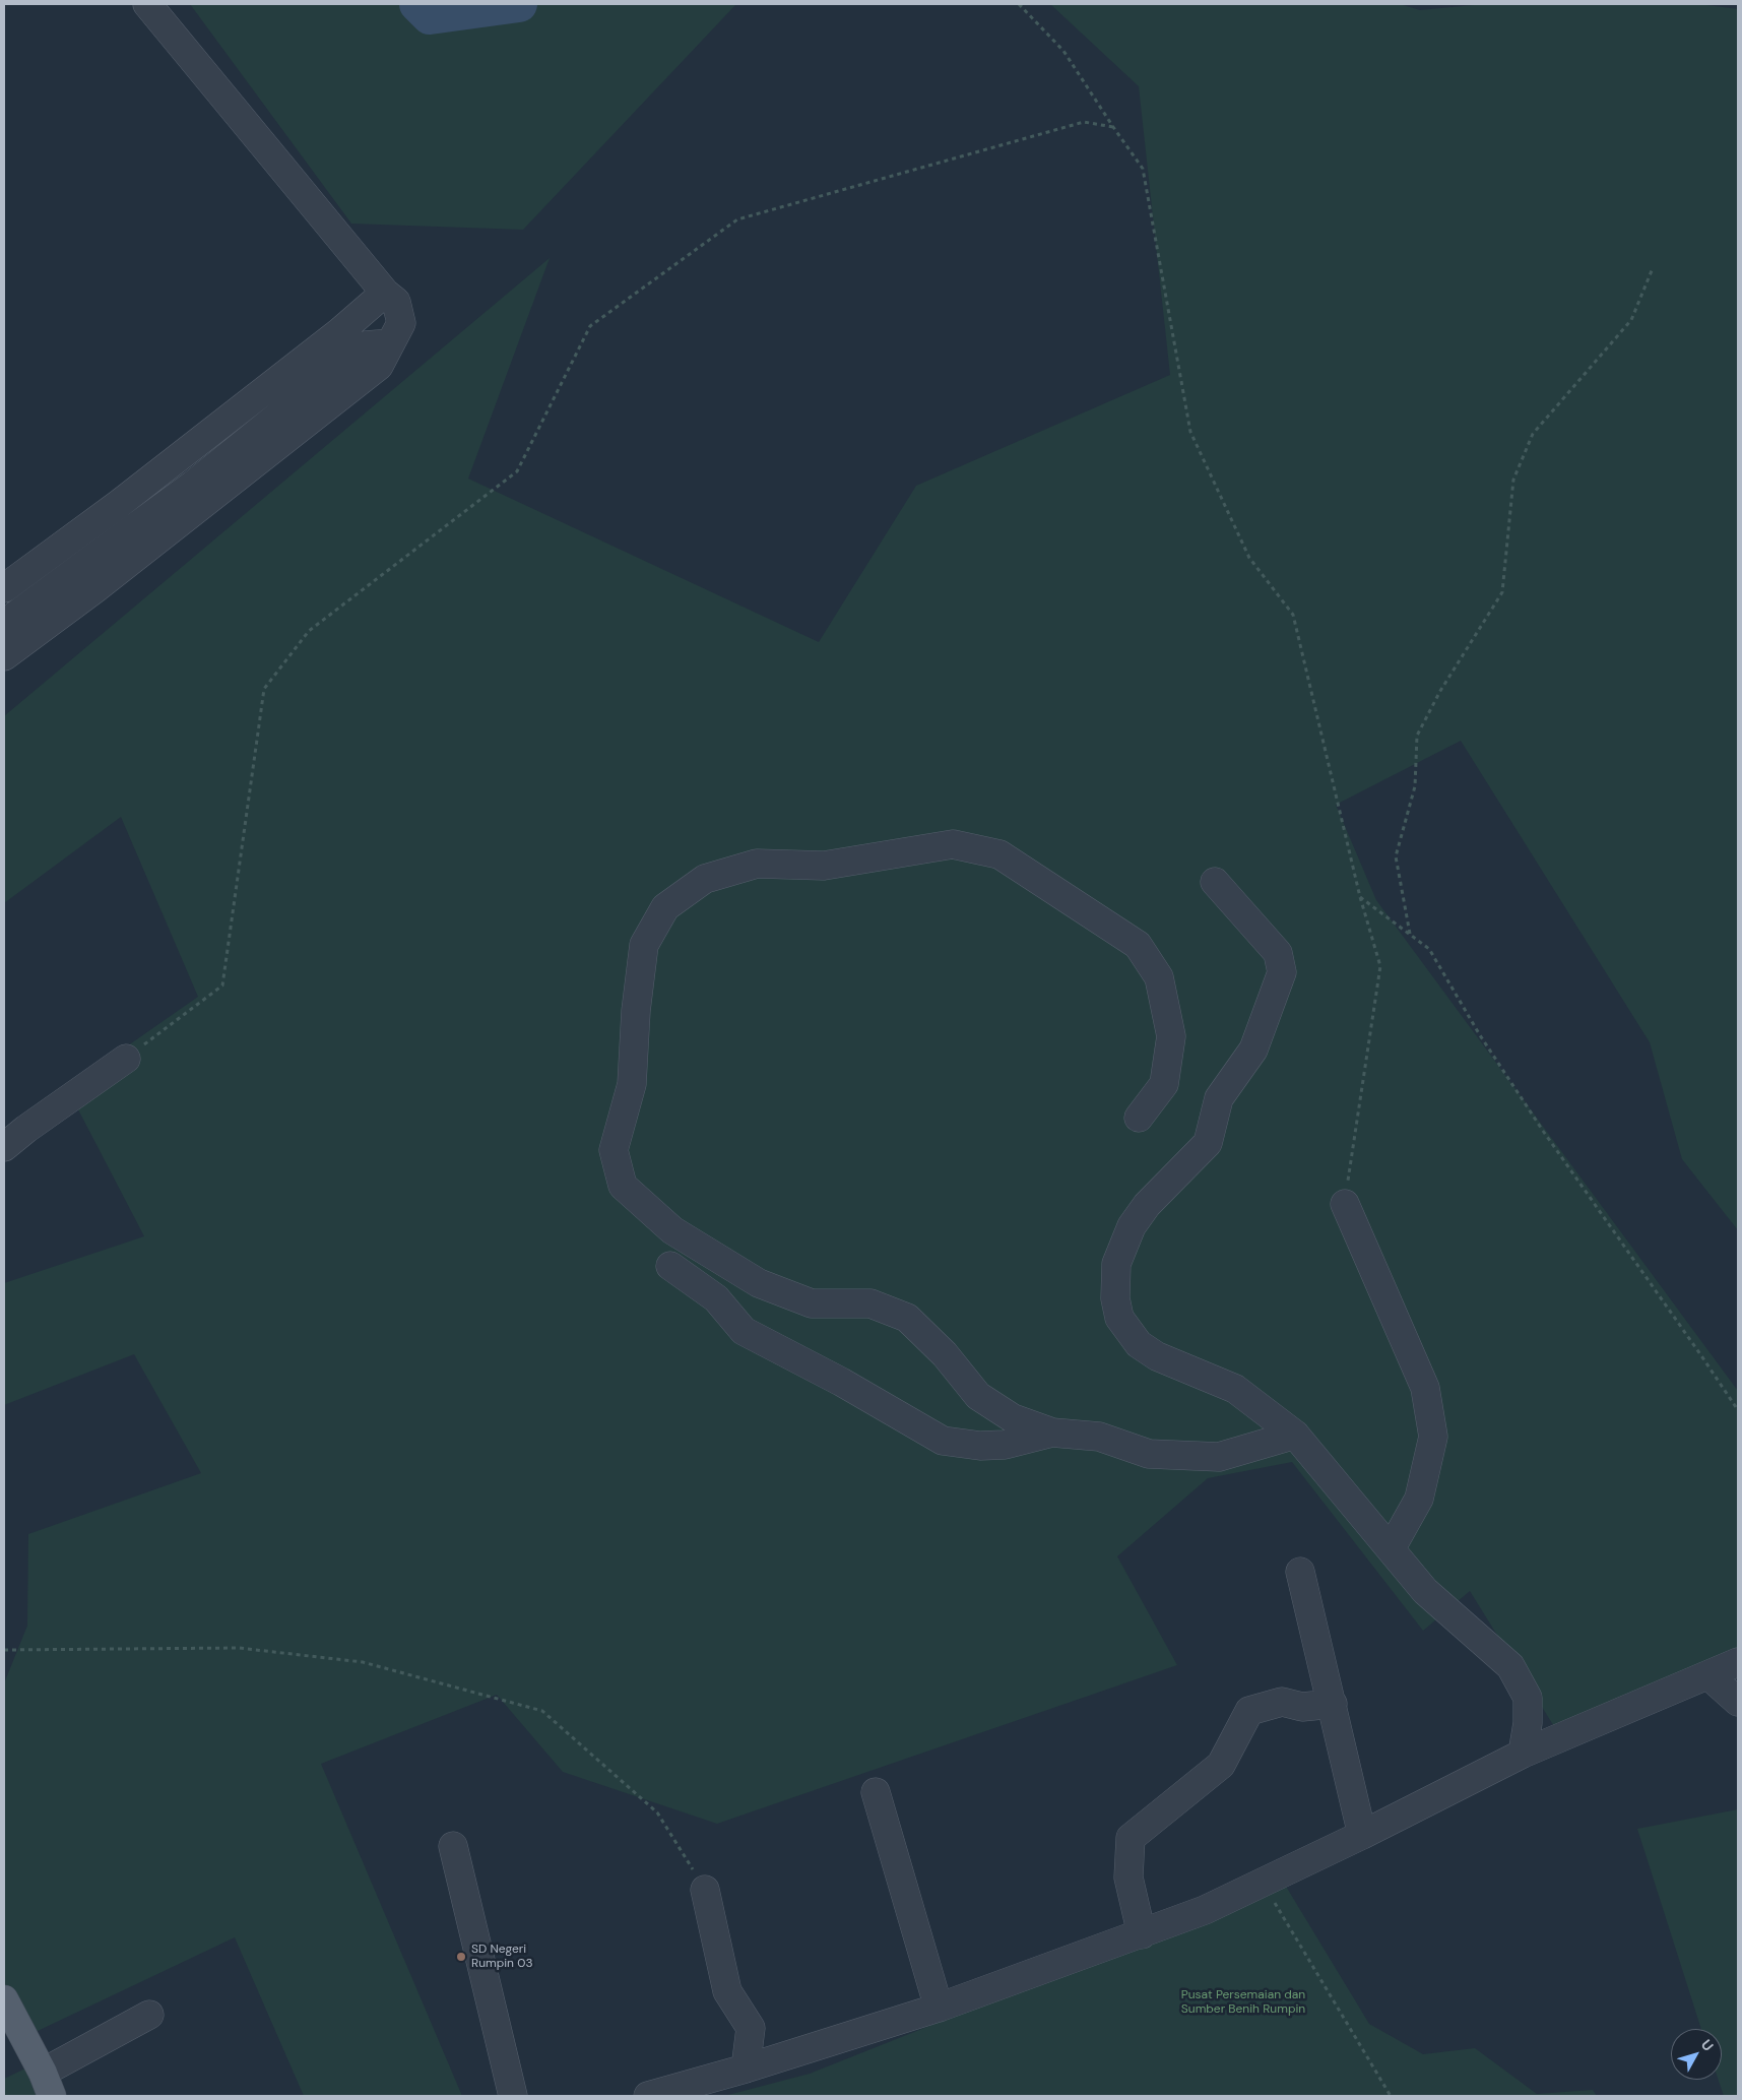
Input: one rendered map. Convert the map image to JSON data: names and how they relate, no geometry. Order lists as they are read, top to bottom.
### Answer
{
  "parks": ["Pusat Persemaian dan Sumber Benih Rumpin"],
  "places": ["SD Negeri Rumpin 03"],
  "north": "top right"
}
